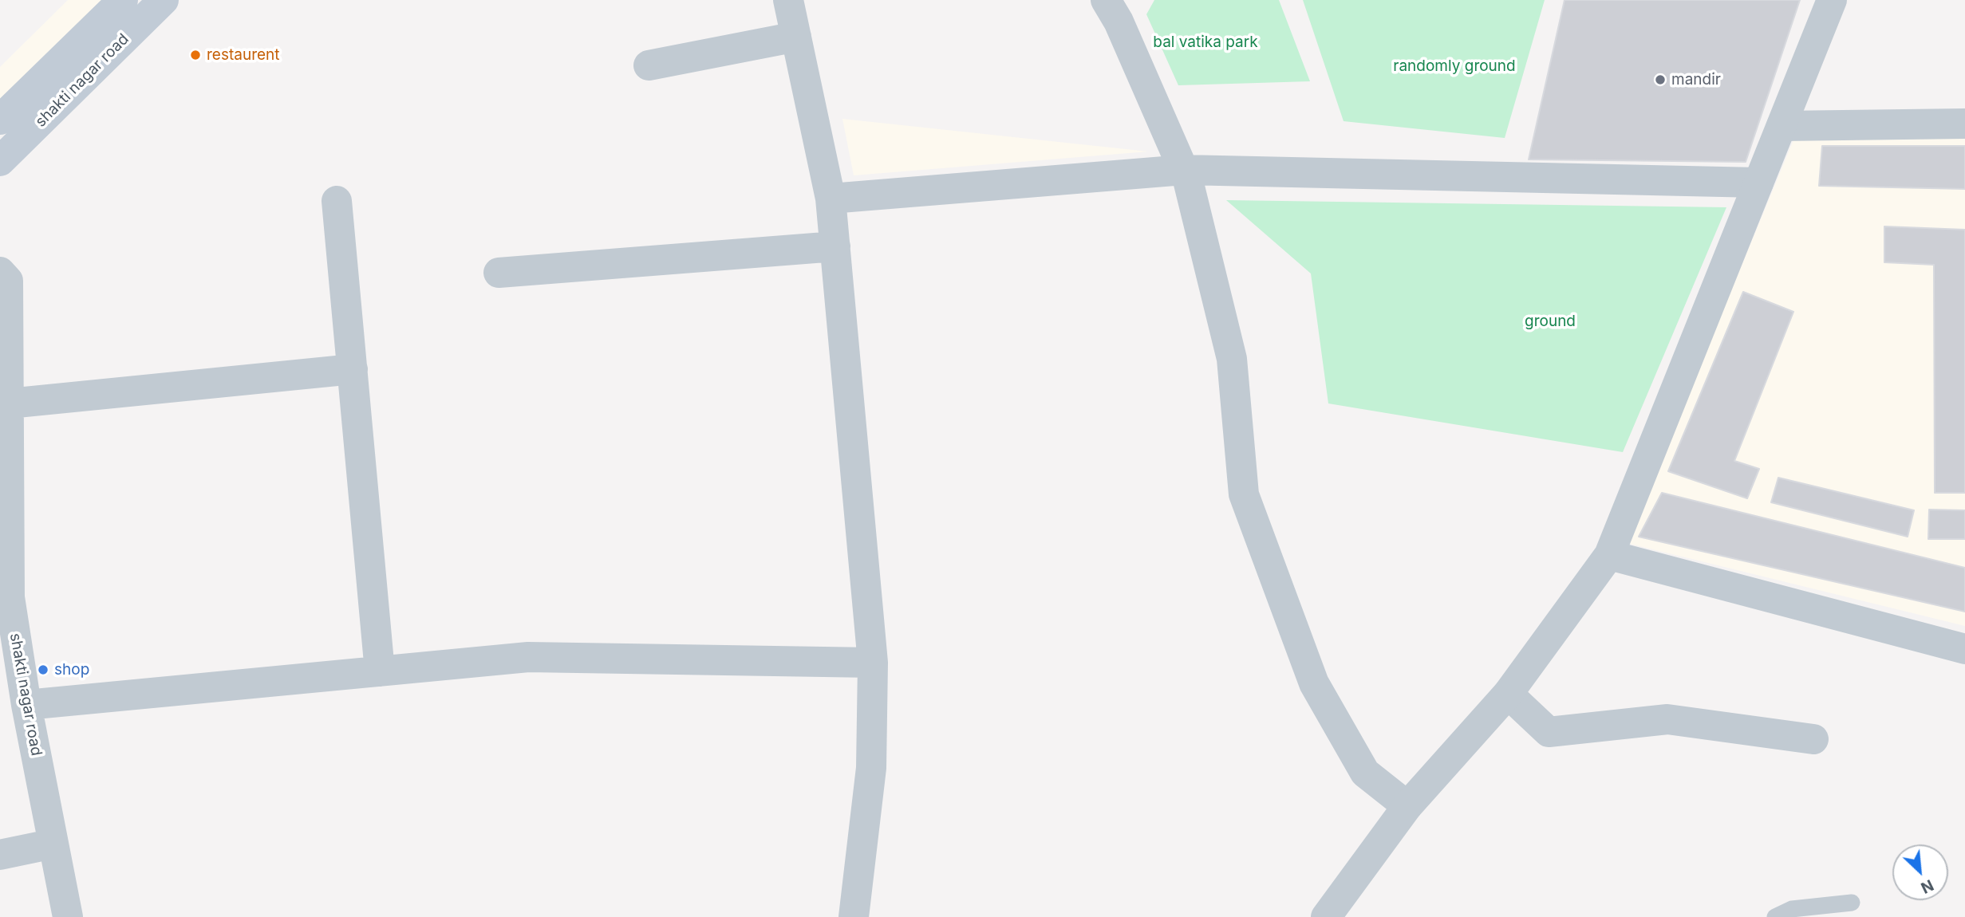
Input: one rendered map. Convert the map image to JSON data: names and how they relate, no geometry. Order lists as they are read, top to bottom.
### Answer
{
  "streets": {
    "main road": ["shakti nagar road"]
  },
  "parks": ["bal vatika park", "randomly ground", "ground"],
  "places": ["restaurent", "mandir", "shop"],
  "north": "bottom right"
}
